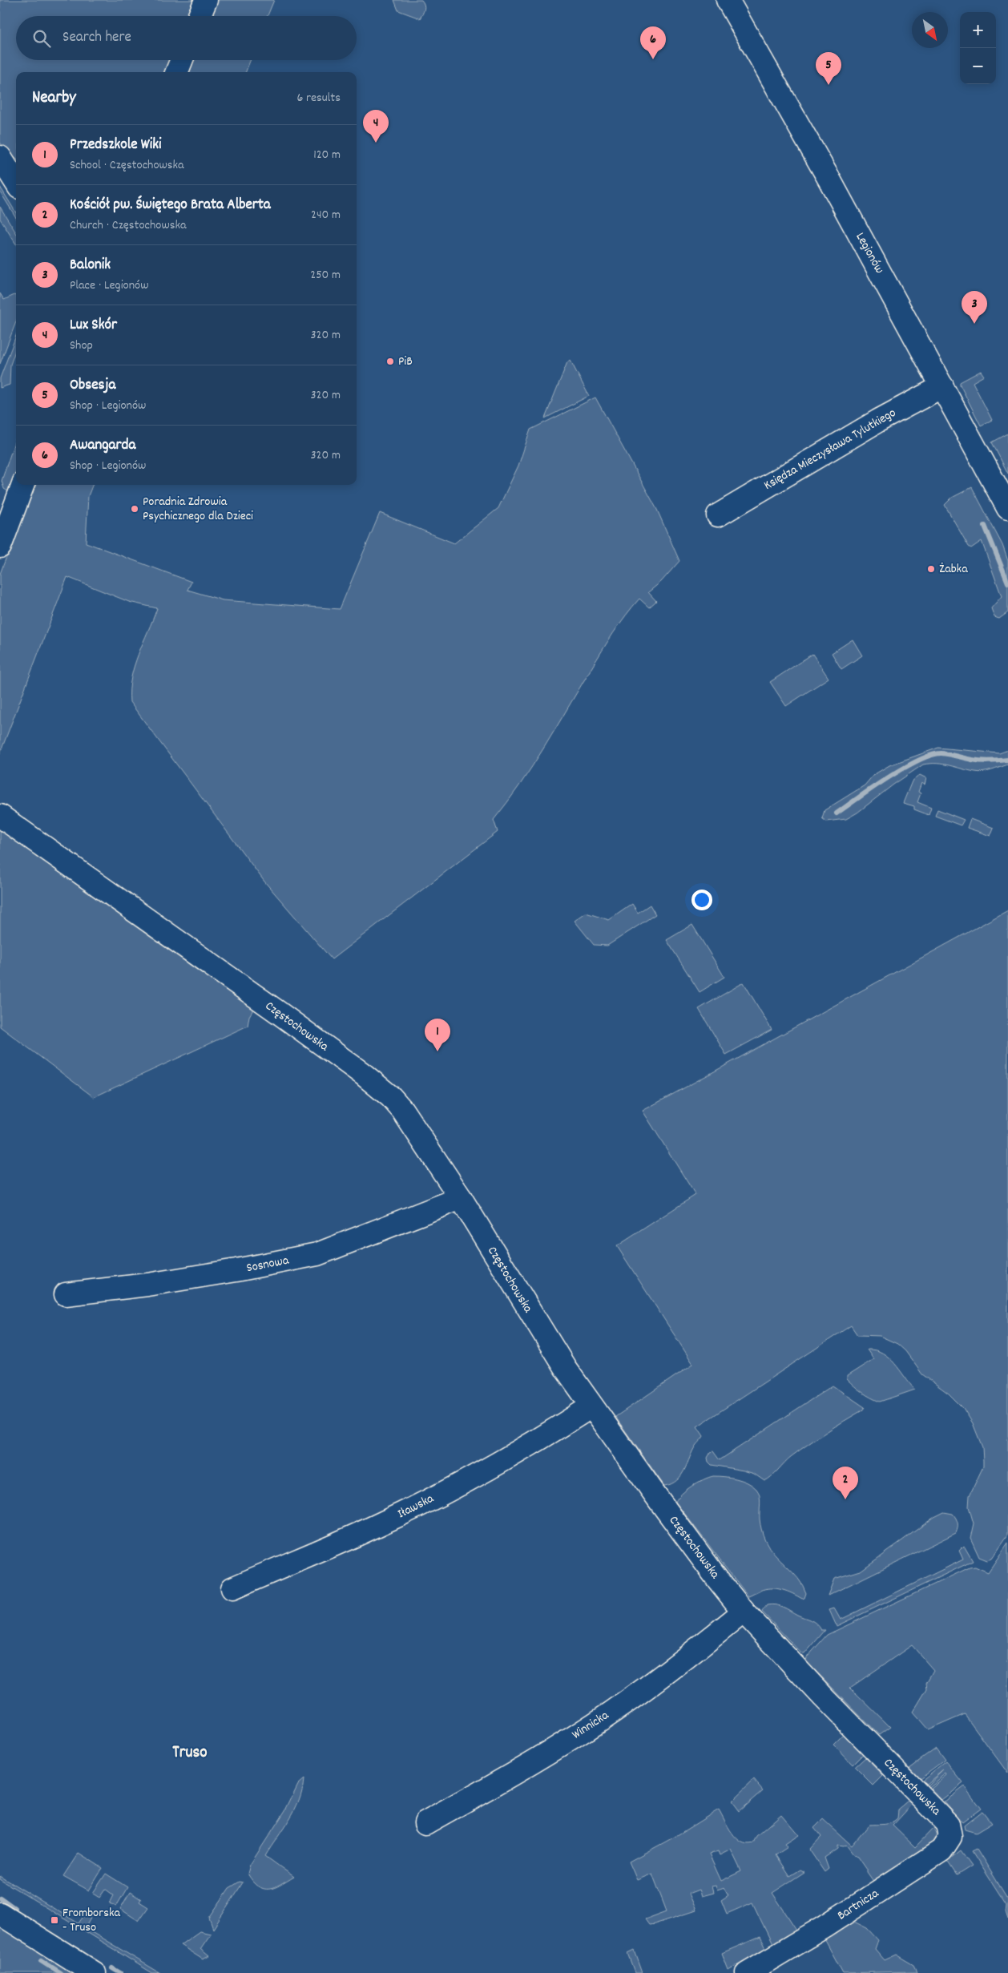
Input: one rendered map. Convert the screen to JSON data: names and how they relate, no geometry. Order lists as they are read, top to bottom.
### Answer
{
  "streets": {
    "street": [
      "Legionów",
      "Księdza Mieczysława Tylutkiego",
      "Częstochowska",
      "Sosnowa",
      "Iławska",
      "Winnicka",
      "Bartnicza"
    ]
  },
  "crossings": [
    ["Legionów", "Księdza Mieczysława Tylutkiego"],
    ["Częstochowska", "Sosnowa"],
    ["Częstochowska", "Iławska"],
    ["Częstochowska", "Winnicka"],
    ["Częstochowska", "Bartnicza"]
  ],
  "districts": ["Truso"],
  "places": {
    "other": ["PiB", "Poradnia Zdrowia Psychicznego dla Dzieci", "Żabka"],
    "transit": ["Fromborska - Truso"]
  },
  "north": "bottom right",
  "page": {
    "map_buttons": ["+", "−"],
    "search": "Search here",
    "pins": [
      "6",
      "5",
      "4",
      "3",
      "1",
      "2"
    ],
    "heading": ["Nearby", "6 results"],
    "list": [
      {
        "mark": "1",
        "name": "Przedszkole Wiki",
        "note": "School · Częstochowska",
        "value": "120 m"
      },
      {
        "mark": "2",
        "name": "Kościół pw. Świętego Brata Alberta",
        "note": "Church · Częstochowska",
        "value": "240 m"
      },
      {
        "mark": "3",
        "name": "Balonik",
        "note": "Place · Legionów",
        "value": "250 m"
      },
      {
        "mark": "4",
        "name": "Lux Skór",
        "note": "Shop",
        "value": "320 m"
      },
      {
        "mark": "5",
        "name": "Obsesja",
        "note": "Shop · Legionów",
        "value": "320 m"
      },
      {
        "mark": "6",
        "name": "Awangarda",
        "note": "Shop · Legionów",
        "value": "320 m"
      }
    ]
  }
}
